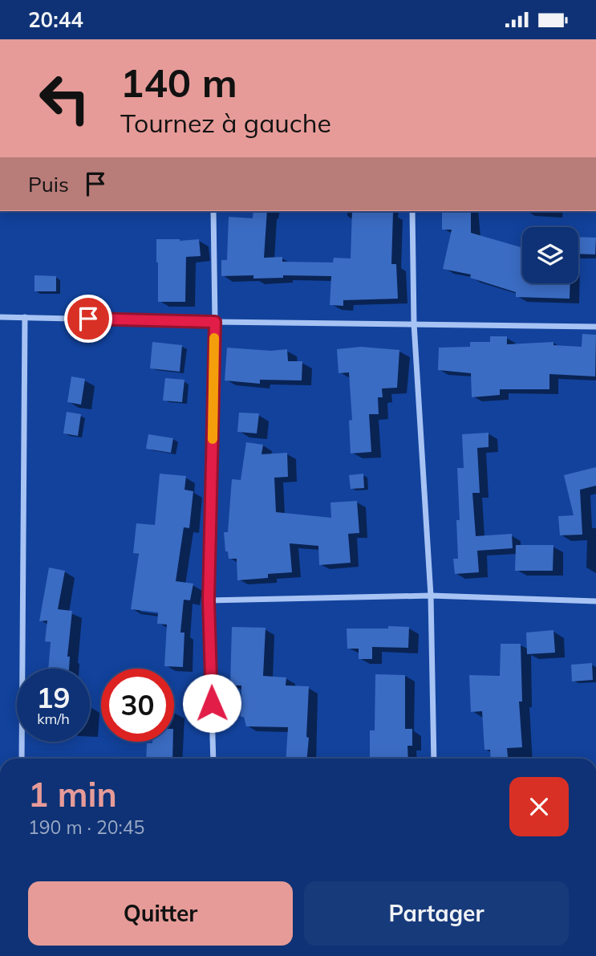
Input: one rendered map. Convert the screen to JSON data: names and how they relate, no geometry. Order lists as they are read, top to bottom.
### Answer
{
  "page": {
    "status": "20:44",
    "turn": ["140 m", "Tournez à gauche"],
    "then": "Puis",
    "speed": "19 km/h",
    "limit": "30",
    "heading": ["1 min", "190 m · 20:45"],
    "buttons": ["Quitter", "Partager"]
  }
}
